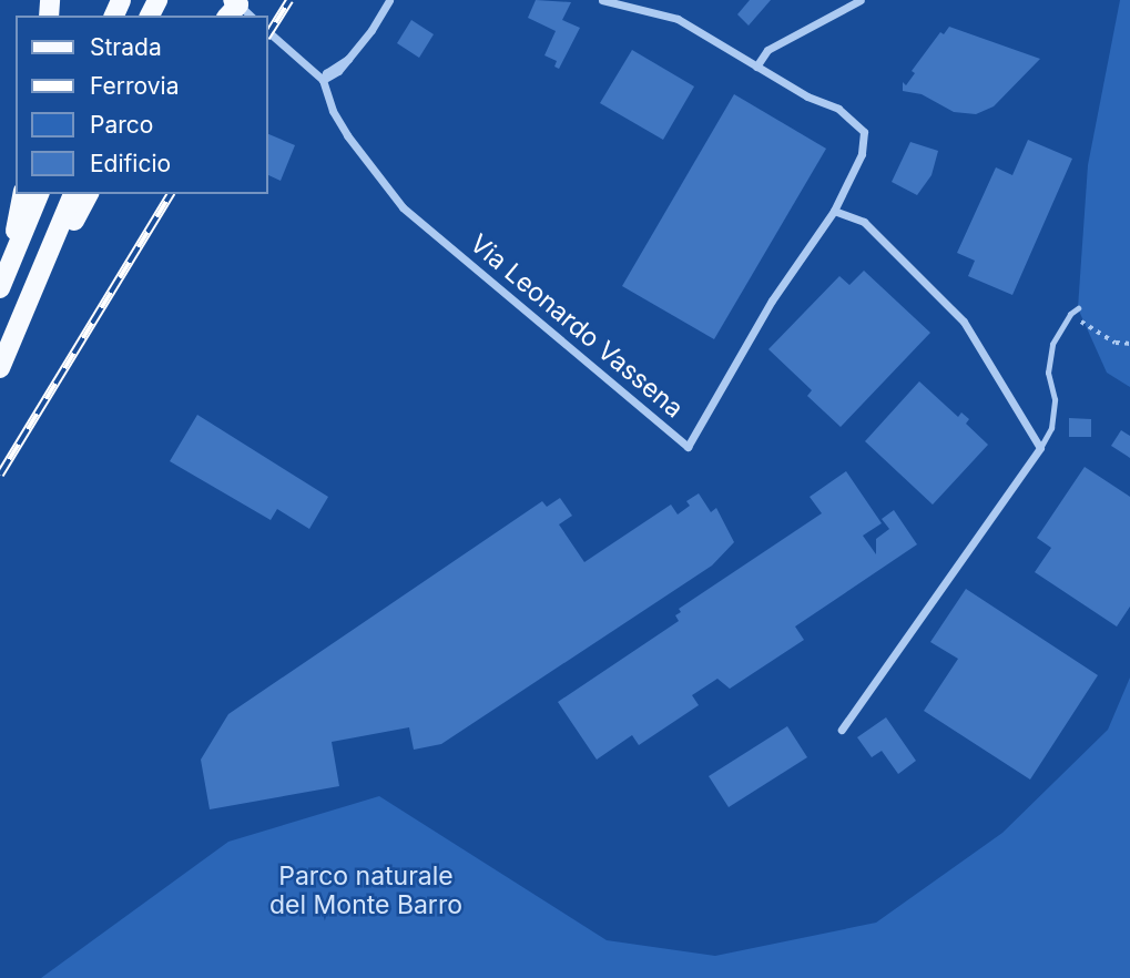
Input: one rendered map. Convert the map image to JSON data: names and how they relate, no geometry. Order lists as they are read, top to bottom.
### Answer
{
  "streets": {
    "street": ["Via Leonardo Vassena"]
  },
  "parks": ["Parco naturale del Monte Barro"],
  "legend": [
    "Strada",
    "Ferrovia",
    "Parco",
    "Edificio"
  ]
}
